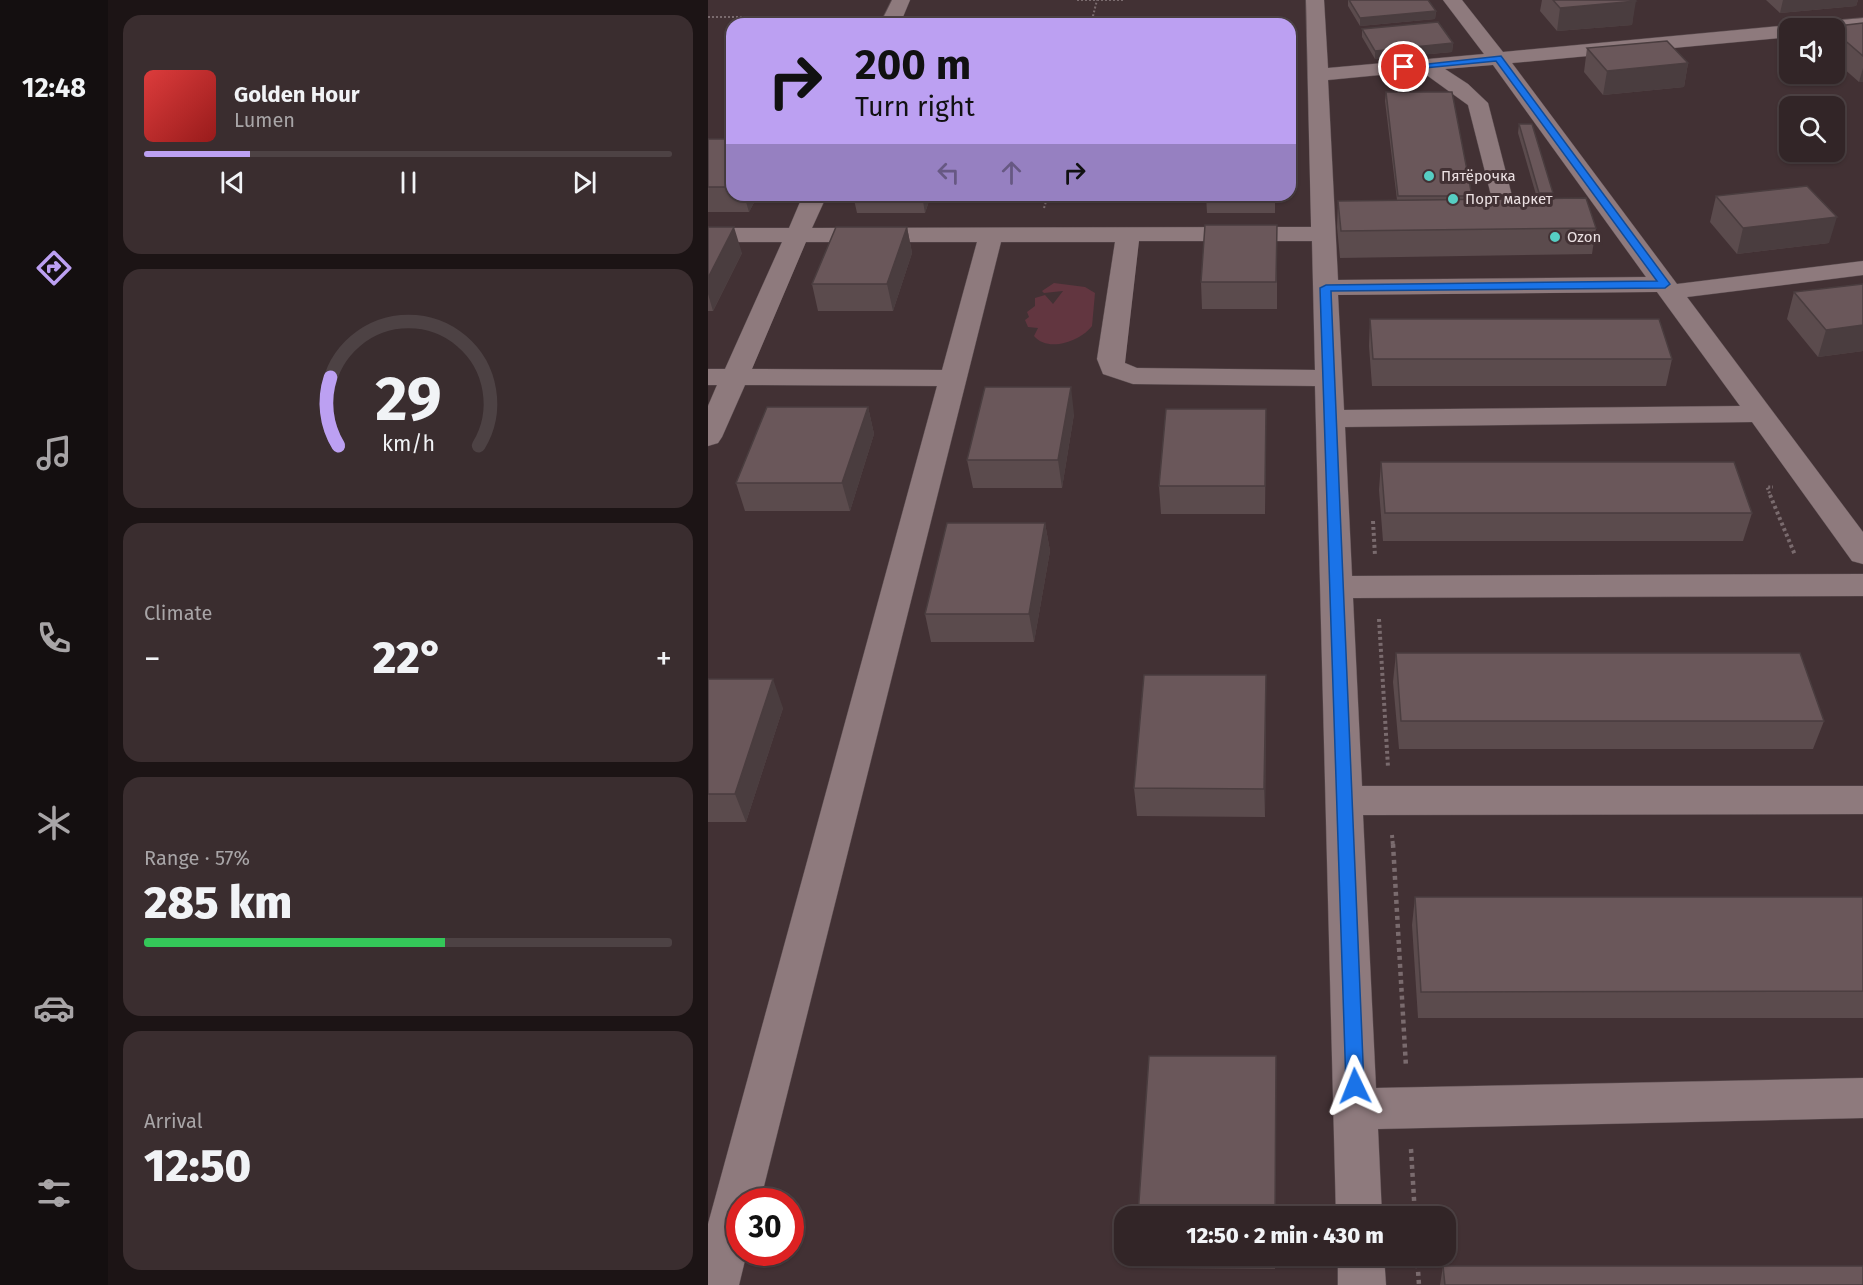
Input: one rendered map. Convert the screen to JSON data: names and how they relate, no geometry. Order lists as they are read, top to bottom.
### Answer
{
  "places": ["Пятёрочка", "Порт маркет", "Ozon"],
  "page": {
    "tabs": "12:48",
    "turn": ["200 m", "Turn right"],
    "song": ["Golden Hour", "Lumen"],
    "tile": [
      "Climate",
      ["Range · 57%", "285 km"],
      ["Arrival", "12:50"]
    ],
    "heat": ["−", "22°", "+"],
    "limit": "30",
    "trip": "12:50 · 2 min · 430 m",
    "gauge": ["29", "km/h"]
  }
}
